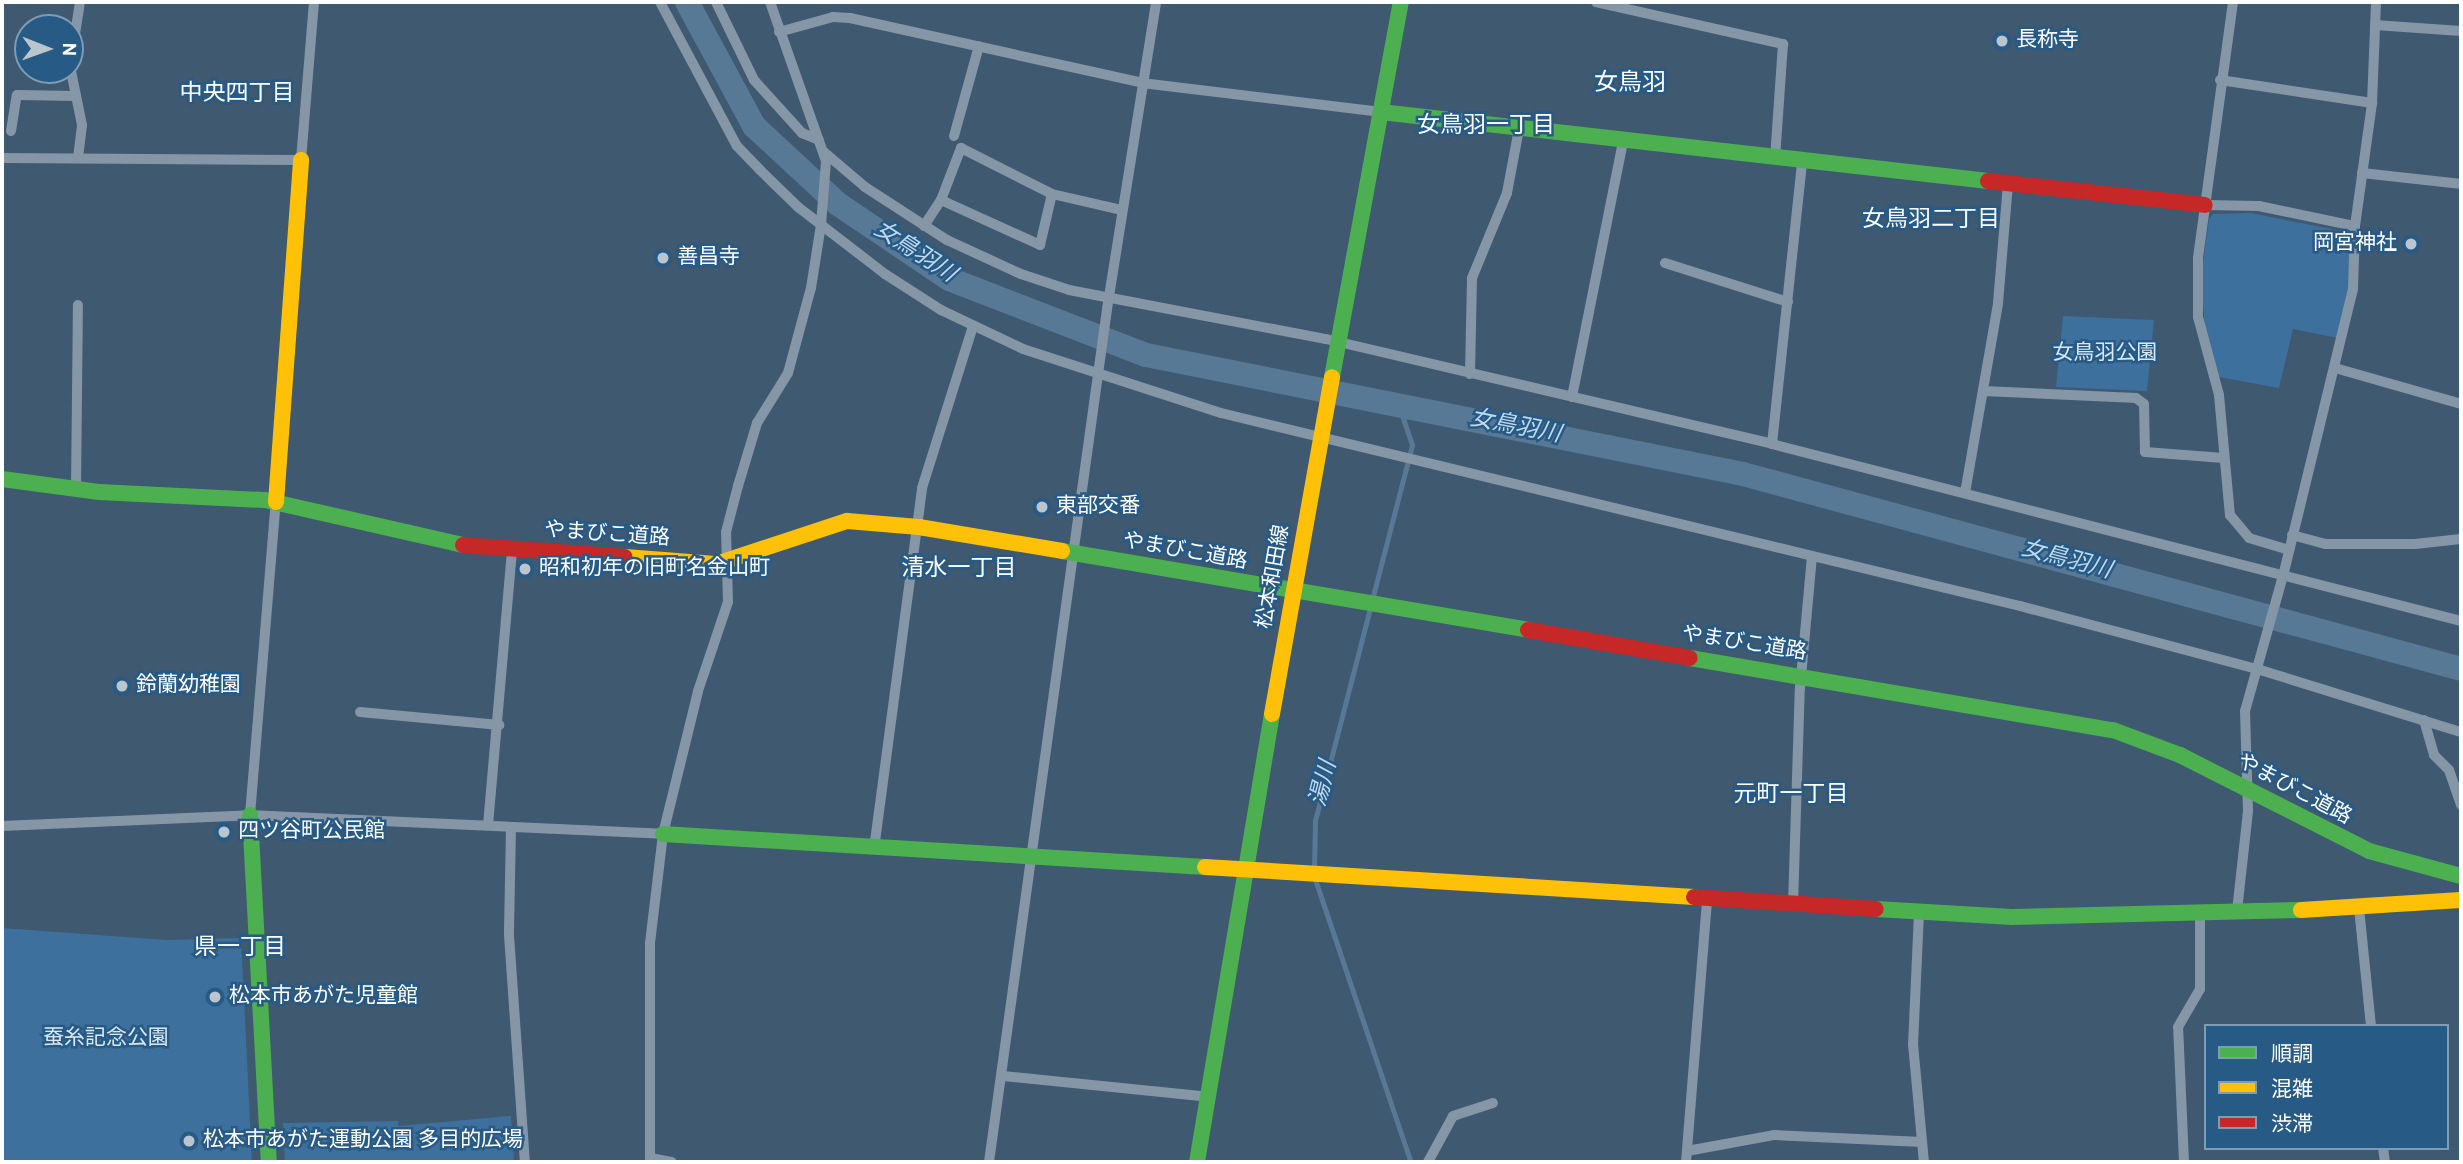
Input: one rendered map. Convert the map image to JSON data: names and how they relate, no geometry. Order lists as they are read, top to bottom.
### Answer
{
  "streets": {
    "street": ["やまびこ道路", "松本和田線"]
  },
  "crossings": [
    ["やまびこ道路", "松本和田線"]
  ],
  "districts": [
    "女鳥羽",
    "中央四丁目",
    "女鳥羽一丁目",
    "女鳥羽二丁目",
    "清水一丁目",
    "元町一丁目",
    "県一丁目"
  ],
  "water": ["女鳥羽川", "湯川"],
  "parks": ["女鳥羽公園", "蚕糸記念公園"],
  "places": [
    "長称寺",
    "岡宮神社",
    "善昌寺",
    "東部交番",
    "昭和初年の旧町名金山町",
    "鈴蘭幼稚園",
    "四ツ谷町公民館",
    "松本市あがた児童館",
    "松本市あがた運動公園 多目的広場"
  ],
  "legend": ["順調", "混雑", "渋滞"],
  "north": "right"
}
